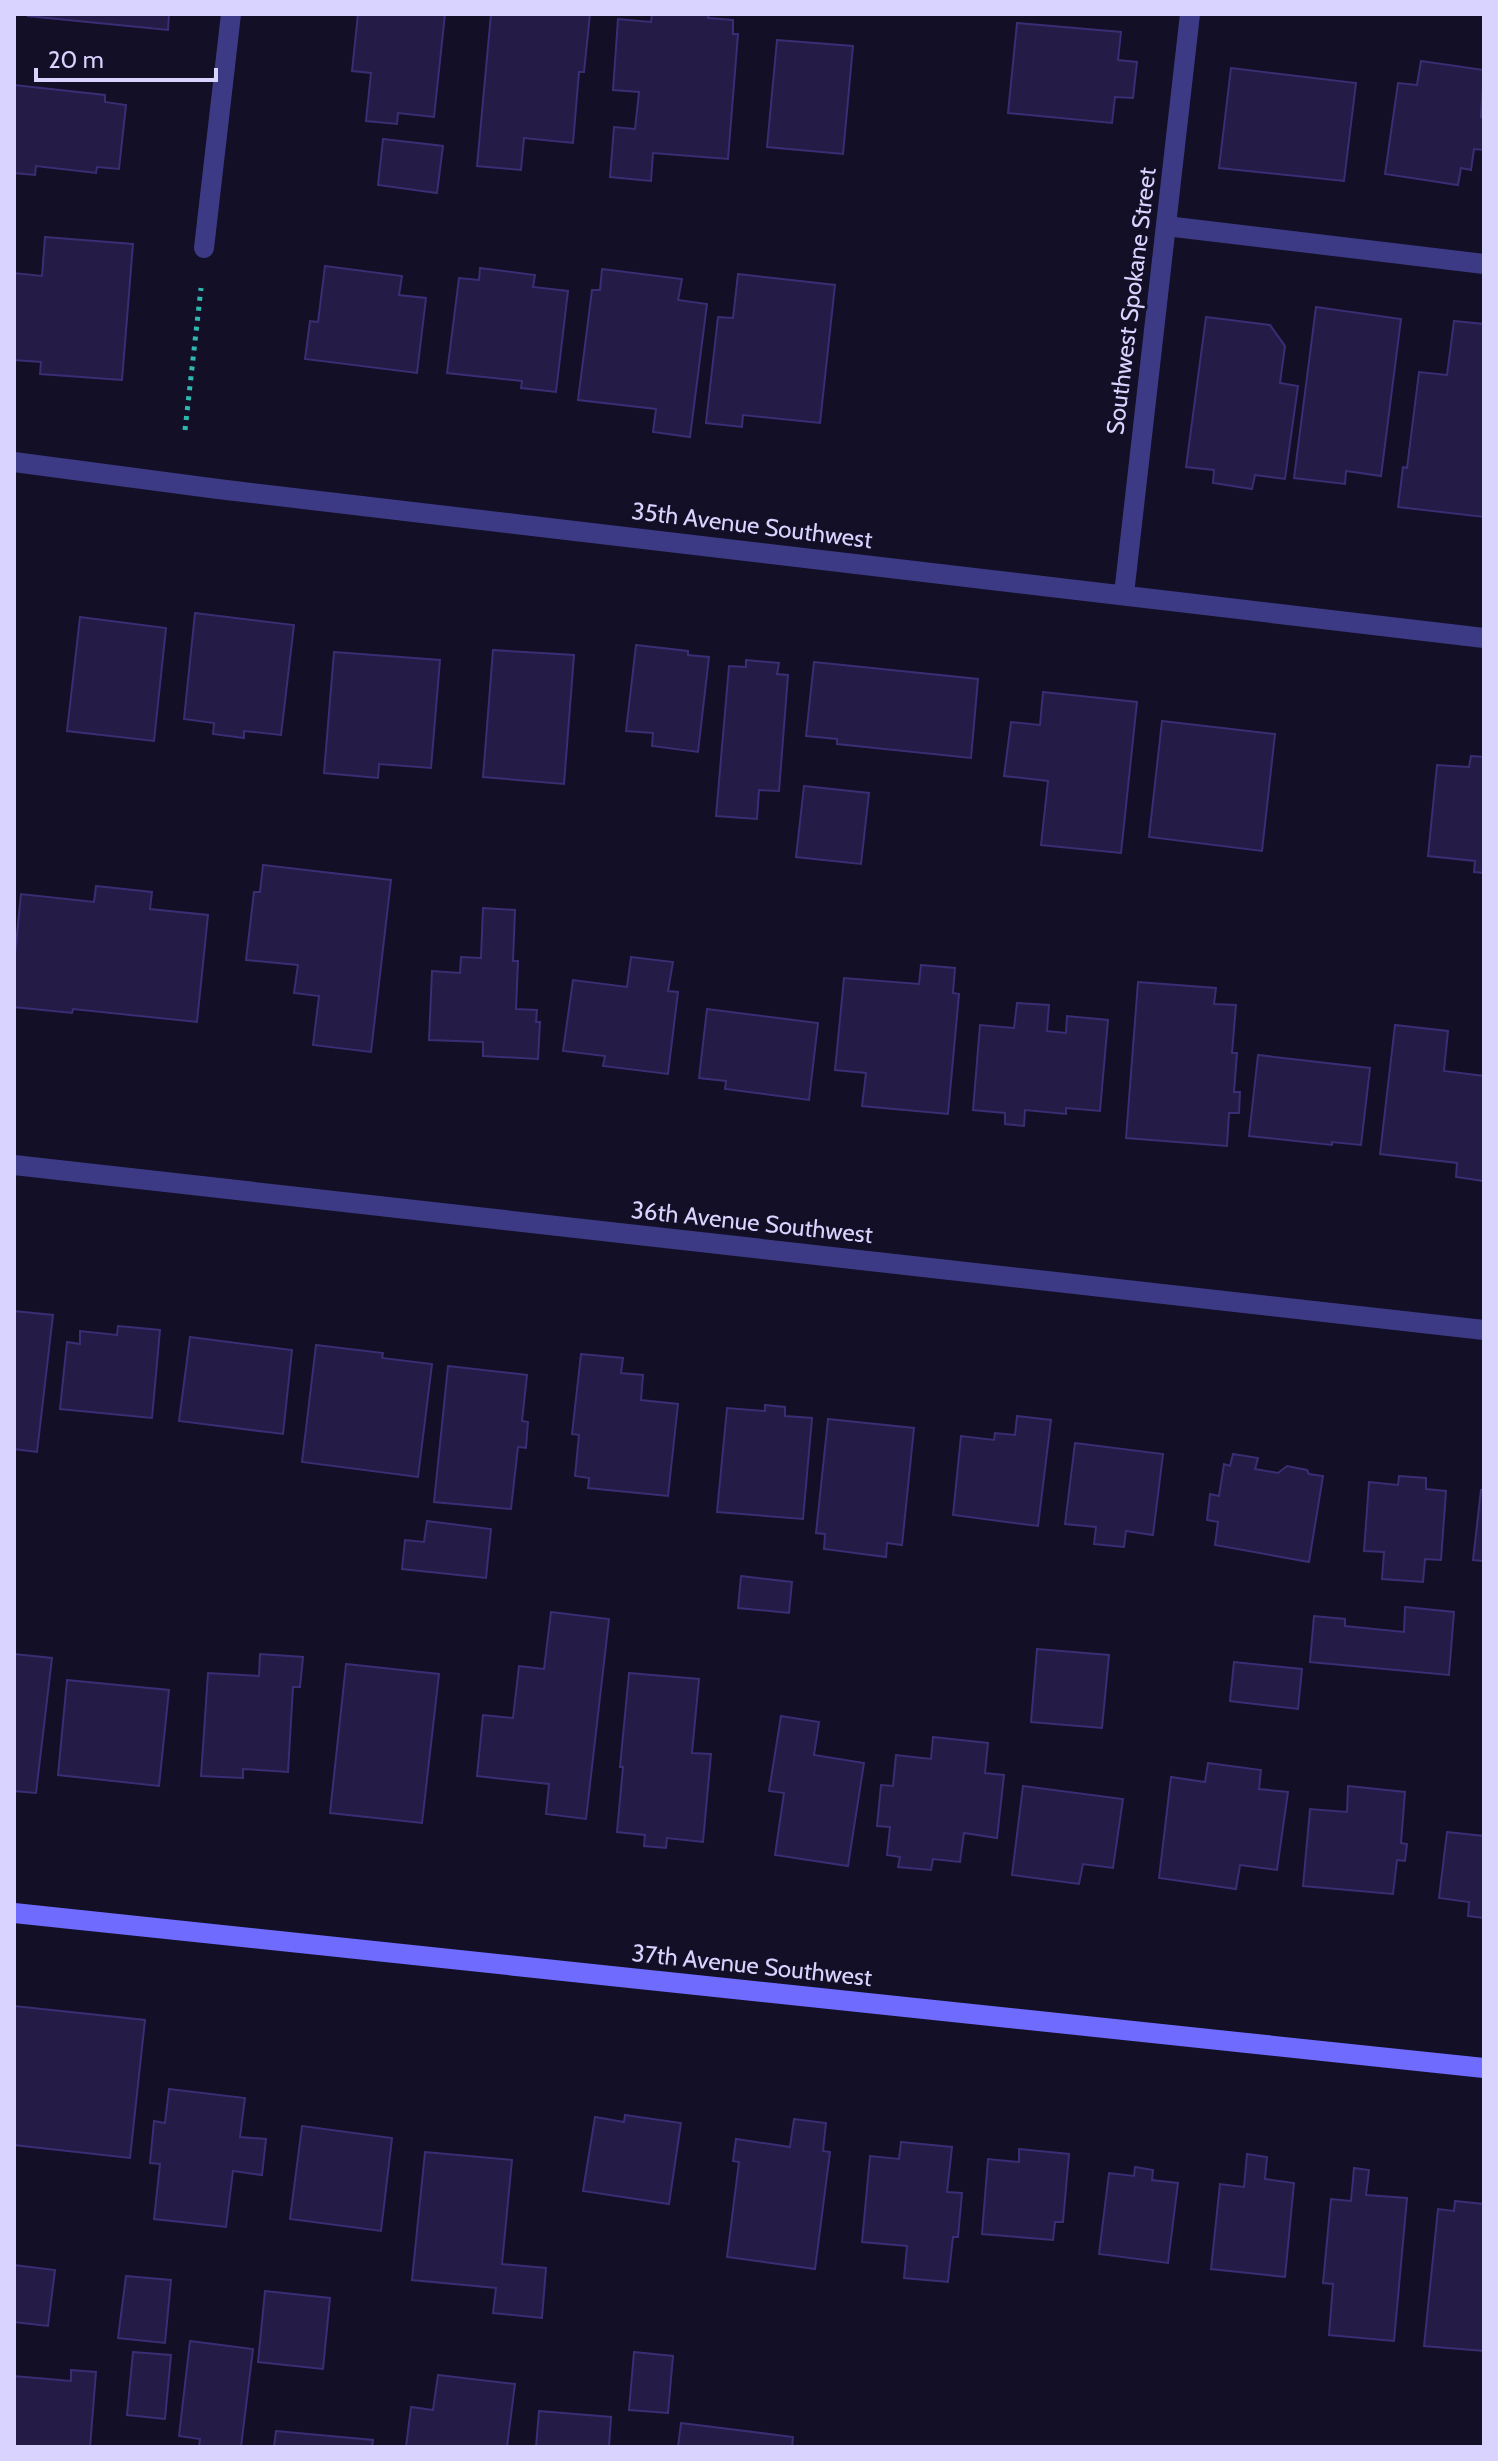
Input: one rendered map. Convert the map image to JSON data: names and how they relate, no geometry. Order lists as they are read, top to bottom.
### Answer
{
  "streets": {
    "street": [
      "Southwest Spokane Street",
      "35th Avenue Southwest",
      "36th Avenue Southwest",
      "37th Avenue Southwest"
    ]
  },
  "crossings": [
    ["Southwest Spokane Street", "35th Avenue Southwest"]
  ],
  "scale_bar": "20 m"
}
